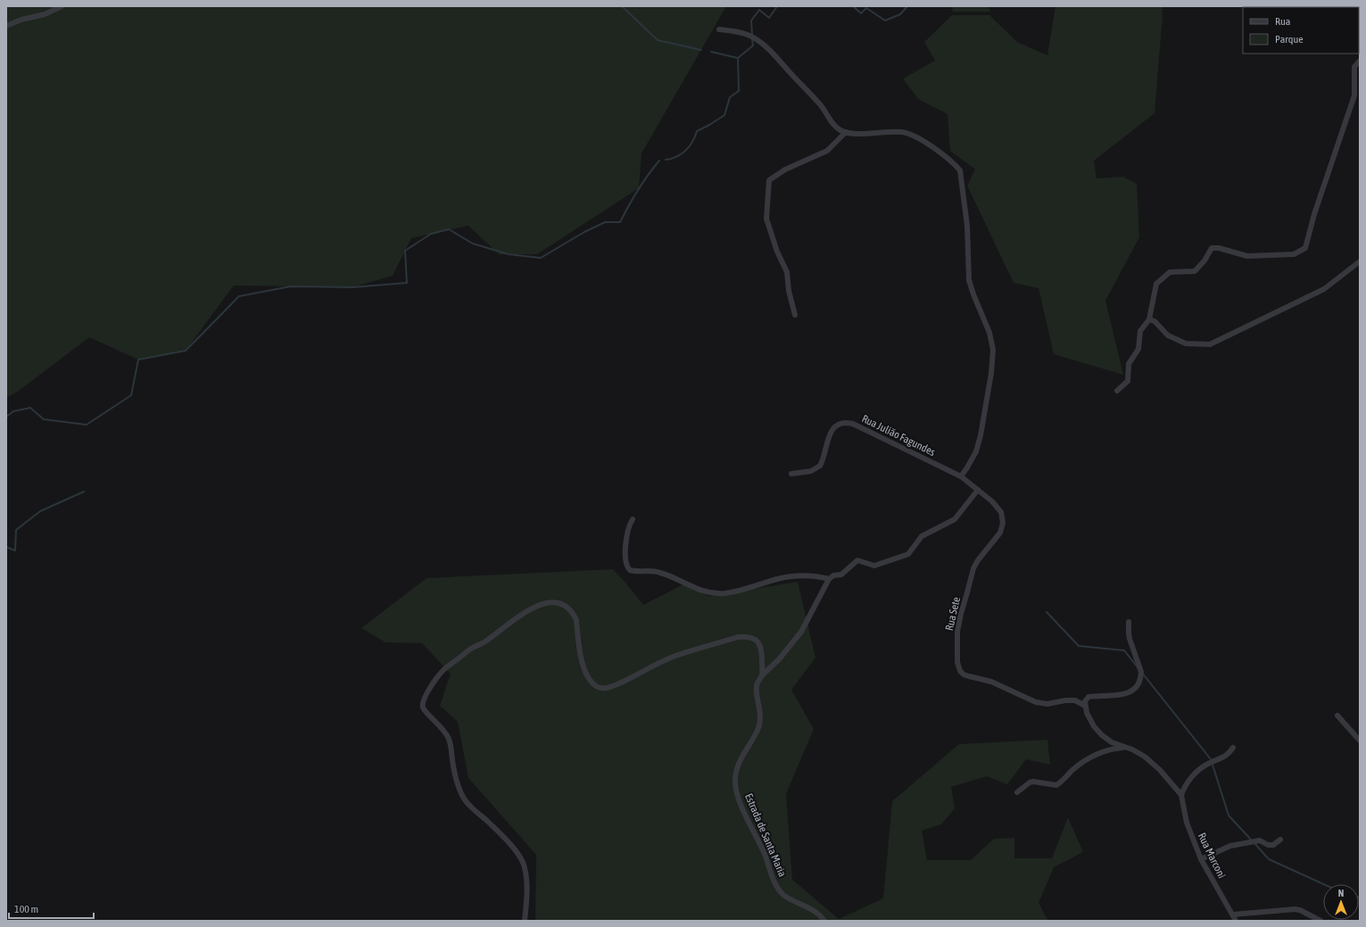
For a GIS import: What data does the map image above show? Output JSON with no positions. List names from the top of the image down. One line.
{"streets":{"street":["Rua Julião Fagundes","Rua Sete","Estrada de Santa Maria","Rua Marconi"]},"crossings":[["Rua Julião Fagundes","Rua Sete"],["Rua Sete","Rua Marconi"]],"legend":["Rua","Parque"],"scale_bar":"100 m","north":"top"}
